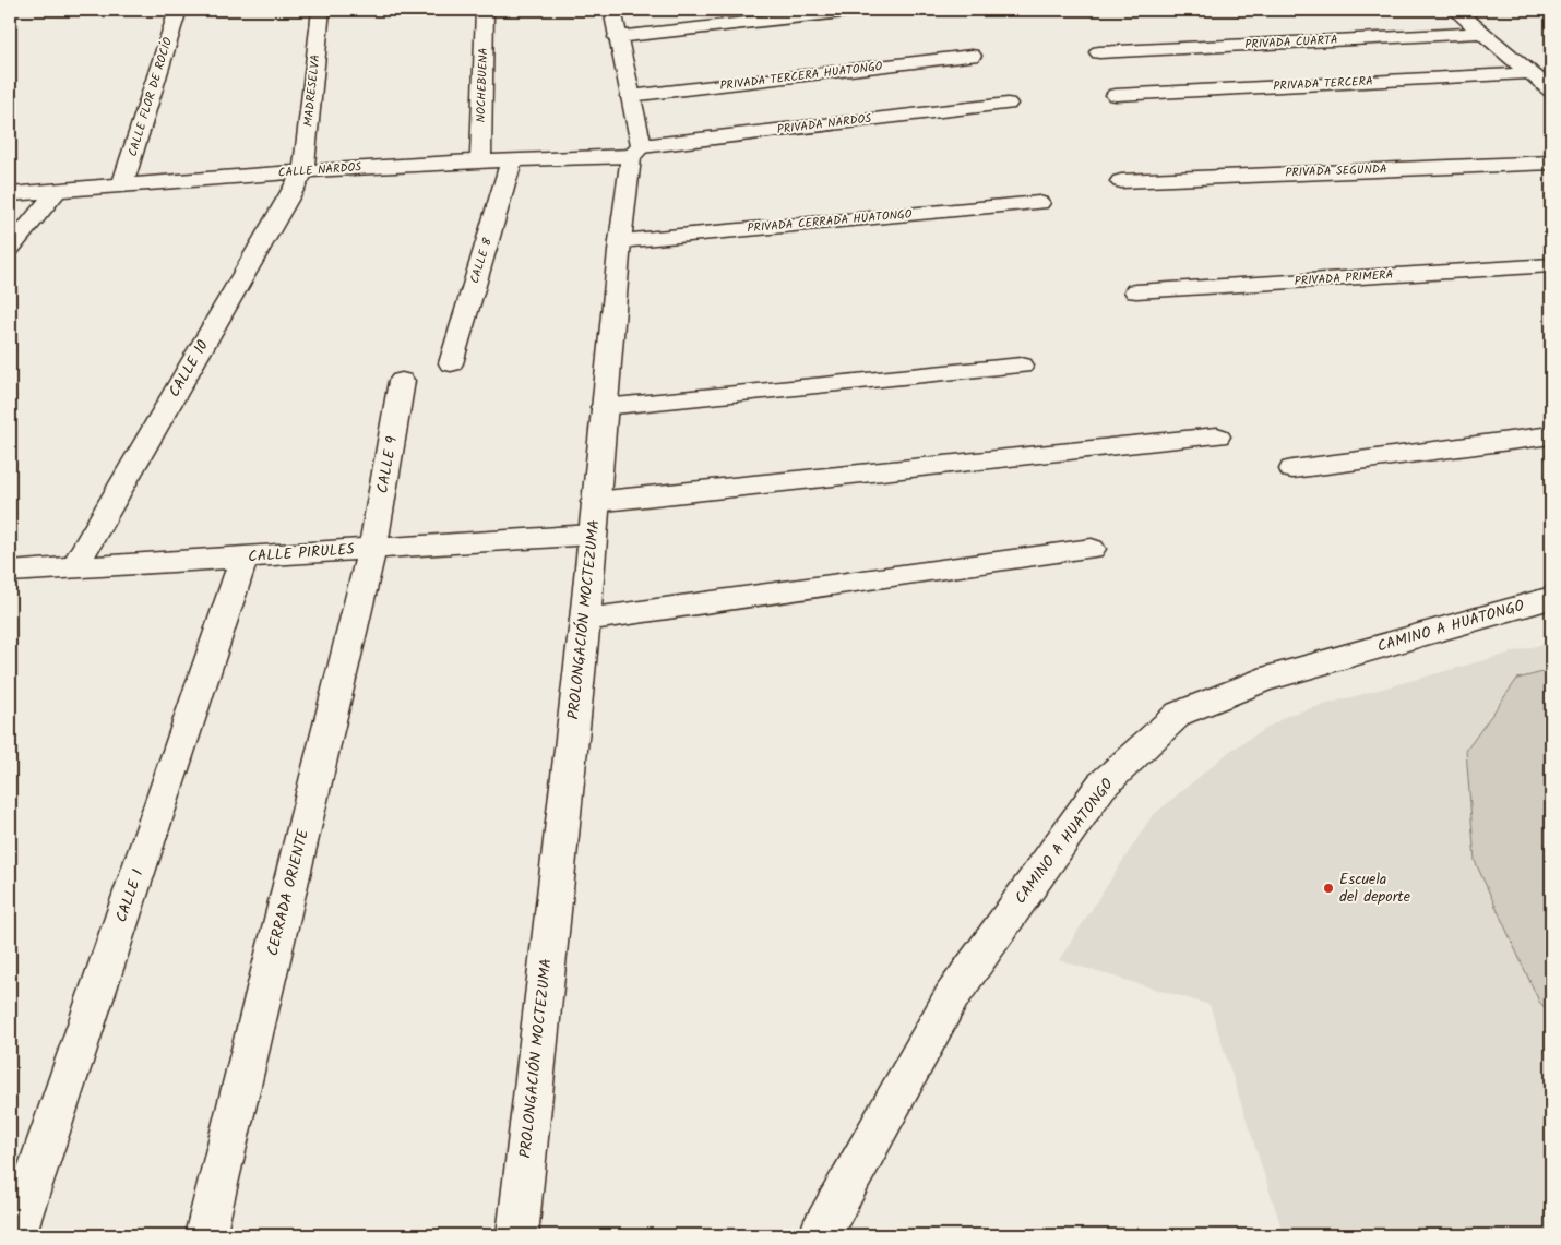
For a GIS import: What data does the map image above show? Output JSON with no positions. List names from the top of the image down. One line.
{"streets":{"street":["PRIVADA CUARTA","PRIVADA TERCERA HUATONGO","PRIVADA TERCERA","NOCHEBUENA","MADRESELVA","CALLE FLOR DE ROCÍO","PRIVADA NARDOS","CALLE NARDOS","PRIVADA SEGUNDA","PRIVADA CERRADA HUATONGO","CALLE 8","PRIVADA PRIMERA","CALLE 10","CALLE 9","CALLE PIRULES","PROLONGACIÓN MOCTEZUMA","CAMINO A HUATONGO","CERRADA ORIENTE","CALLE 1"]},"crossings":[["PRIVADA TERCERA HUATONGO","PROLONGACIÓN MOCTEZUMA"],["NOCHEBUENA","CALLE NARDOS"],["MADRESELVA","CALLE NARDOS"],["MADRESELVA","CALLE 10"],["CALLE FLOR DE ROCÍO","CALLE NARDOS"],["PRIVADA NARDOS","CALLE NARDOS"],["PRIVADA NARDOS","PROLONGACIÓN MOCTEZUMA"],["CALLE NARDOS","CALLE 8"],["CALLE NARDOS","CALLE 10"],["CALLE NARDOS","PROLONGACIÓN MOCTEZUMA"],["PRIVADA CERRADA HUATONGO","PROLONGACIÓN MOCTEZUMA"],["CALLE 10","CALLE PIRULES"],["CALLE 9","CALLE PIRULES"],["CALLE 9","CERRADA ORIENTE"],["CALLE PIRULES","PROLONGACIÓN MOCTEZUMA"],["CALLE PIRULES","CERRADA ORIENTE"],["CALLE PIRULES","CALLE 1"]],"places":["Escuela del deporte"]}
